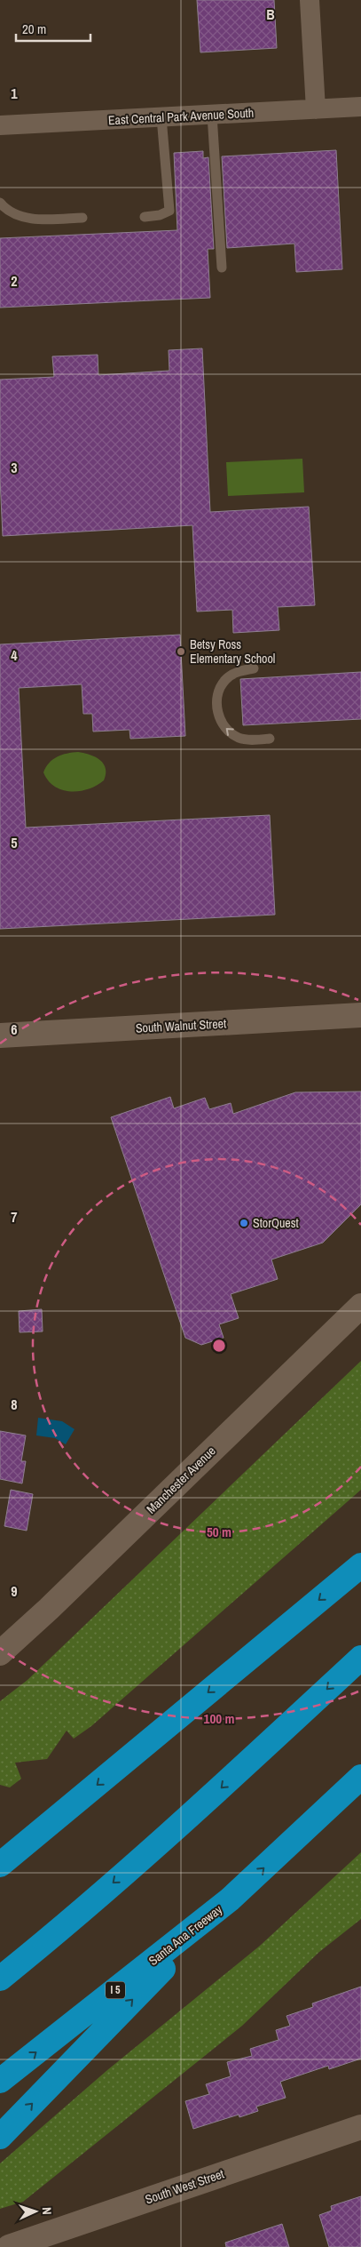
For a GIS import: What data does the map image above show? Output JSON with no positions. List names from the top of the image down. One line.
{"streets":{"highway":["Santa Ana Freeway","I 5"],"street":["East Central Park Avenue South","South Walnut Street","Manchester Avenue","South West Street"]},"places":["Betsy Ross Elementary School","StorQuest"],"scale_bar":"20 m","north":"right","grid":{"columns":["B"],"rows":["1","2","3","4","5","6","7","8","9"]},"rings":["50 m","100 m"]}
